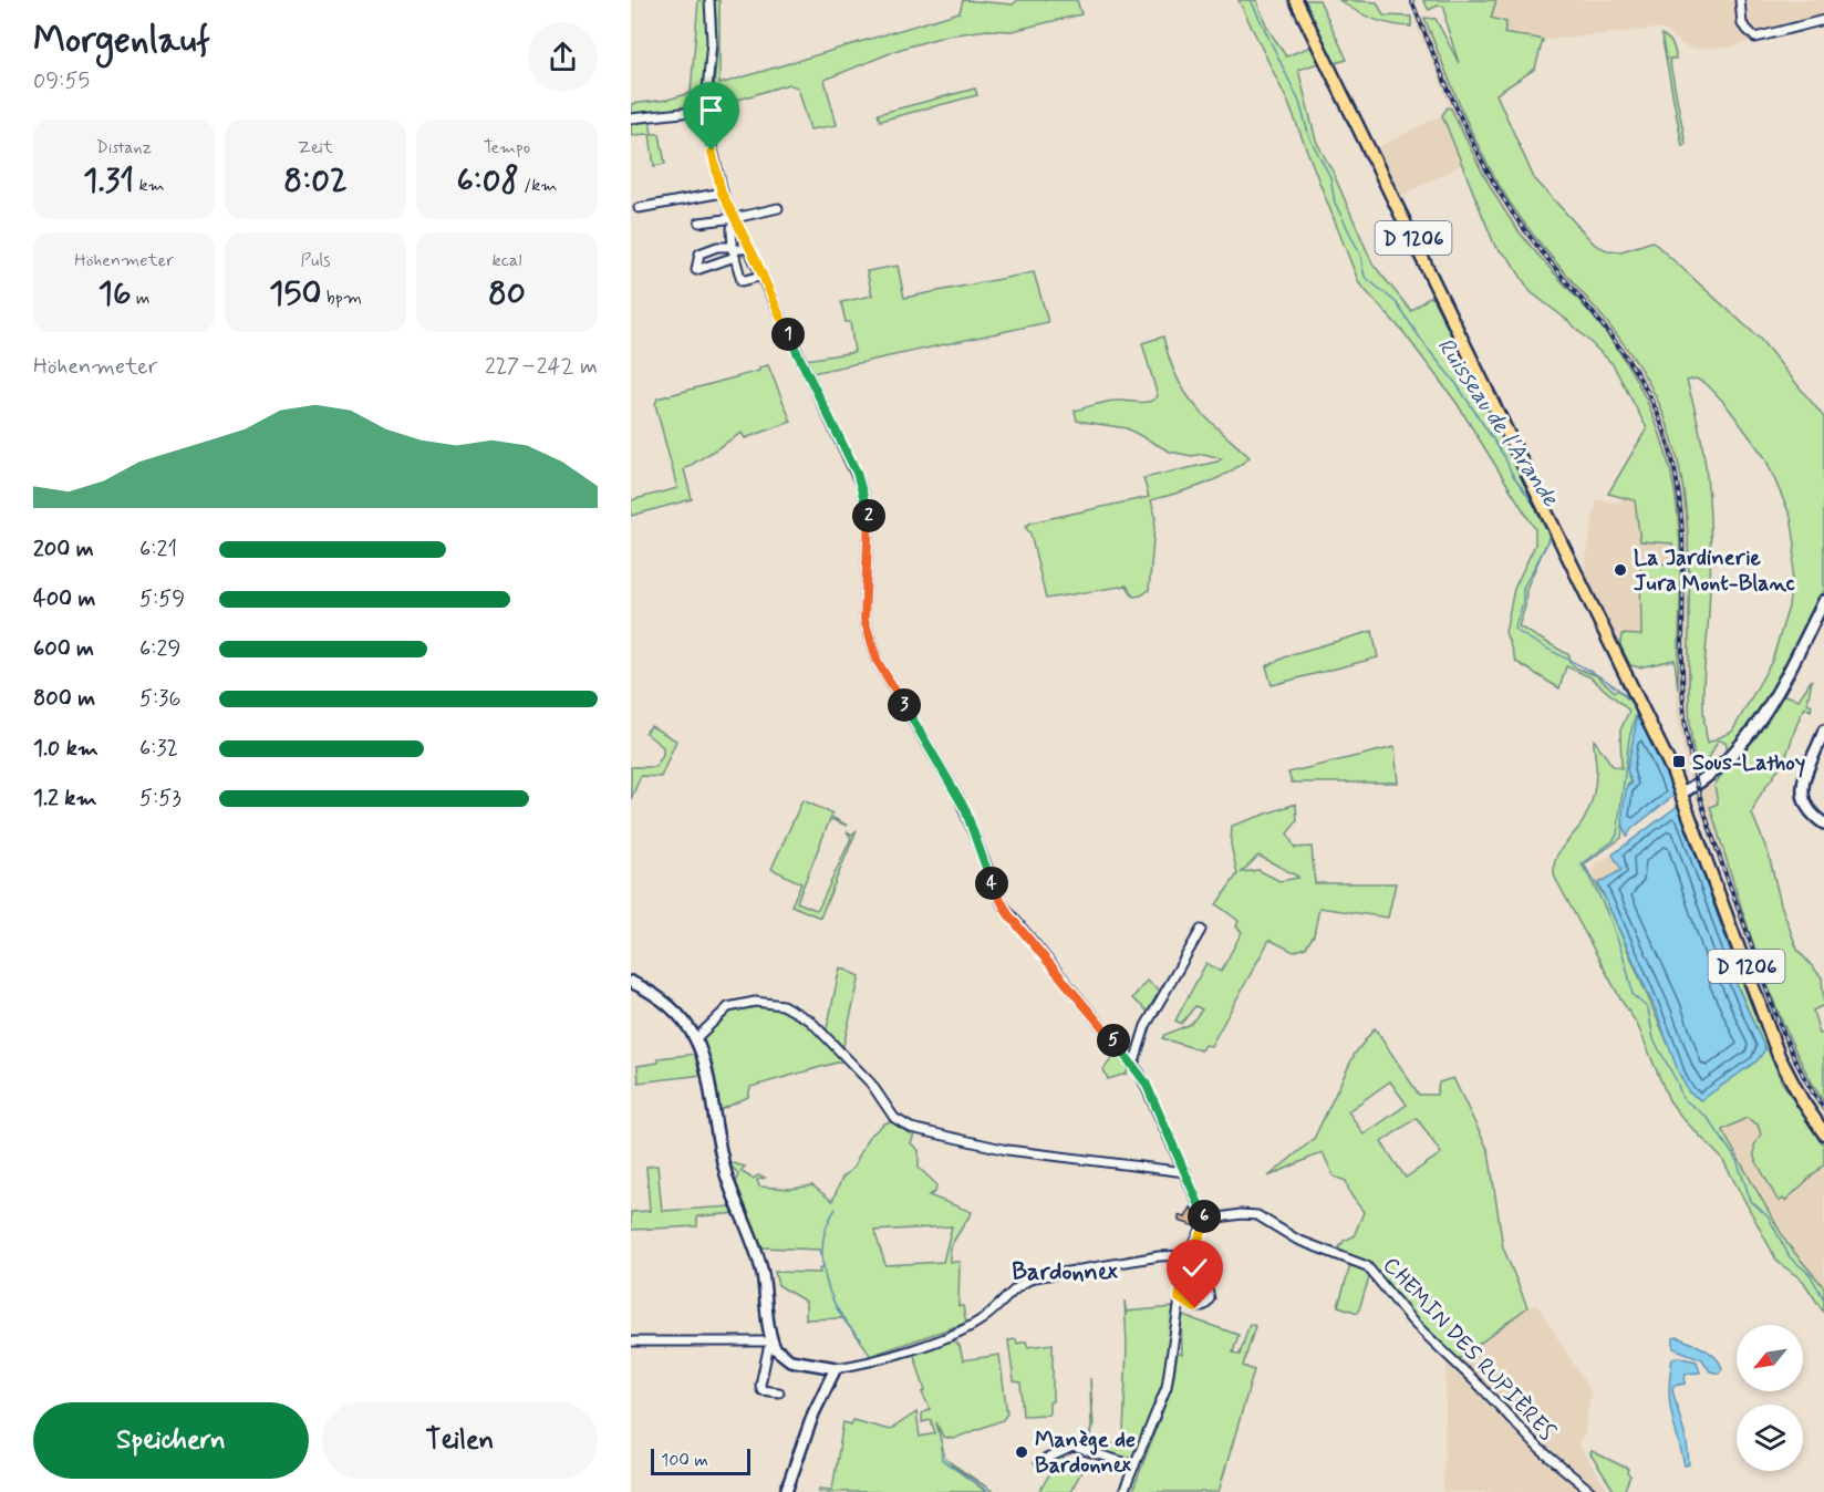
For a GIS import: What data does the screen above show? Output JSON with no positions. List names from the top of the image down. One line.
{"streets":{"main road":["D 1206"],"street":["CHEMIN DES RUPIÈRES"]},"districts":["Bardonnex"],"water":["Ruisseau de l'Arande"],"places":{"other":["La Jardinerie Jura Mont-Blanc","Manège de Bardonnex"],"transit":["Sous-Lathoy"]},"scale_bar":"100 m","north":"bottom left","page":{"heading":["Morgenlauf","09:55"],"stats":[["Distanz","1.31 km"],["Zeit","8:02"],["Tempo","6:08 /km"],["Höhenmeter","16 m"],["Puls","150 bpm"],["kcal","80"]],"pins":["1","2","3","4","5","6"],"chart":["Höhenmeter","227–242 m"],"list":[{"name":"200 m","note":"6:21"},{"name":"400 m","note":"5:59"},{"name":"600 m","note":"6:29"},{"name":"800 m","note":"5:36"},{"name":"1.0 km","note":"6:32"},{"name":"1.2 km","note":"5:53"}],"buttons":["Speichern","Teilen"],"scale":"100 m"}}
